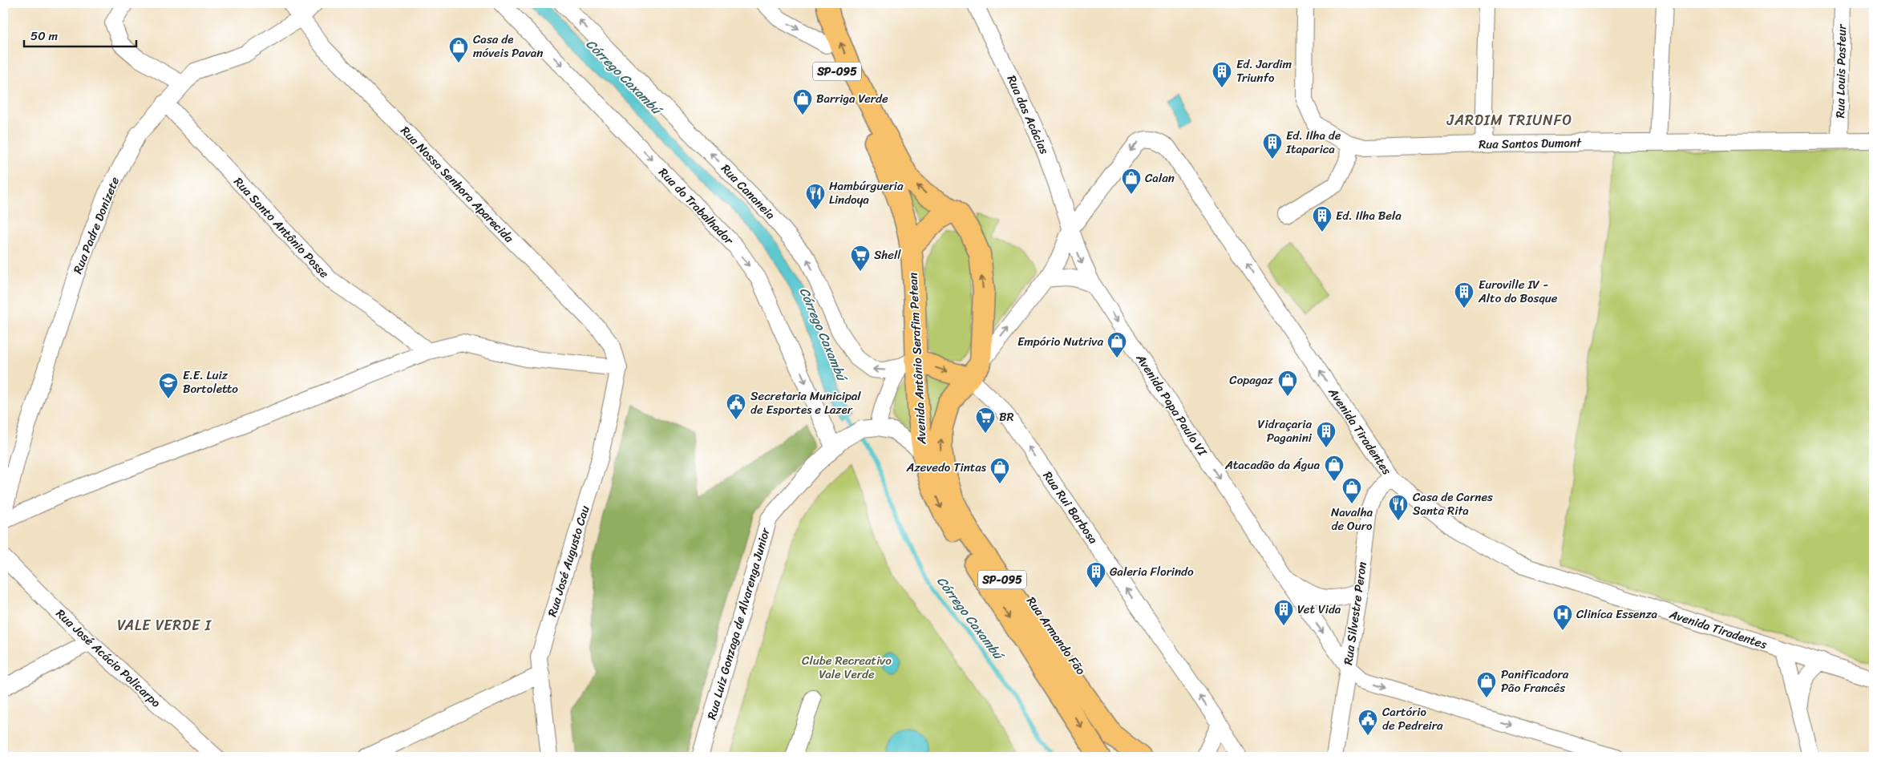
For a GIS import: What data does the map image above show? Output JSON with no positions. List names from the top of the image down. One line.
{"streets":{"main road":["SP-095","Avenida Antônio Serafim Petean","Rua Armando Fão"],"street":["Rua Louis Pasteur","Rua das Acácias","Rua Santos Dumont","Rua Nossa Senhora Aparecida","Rua Cananeia","Rua do Trabalhador","Rua Padre Donizete","Rua Santo Antônio Posse","Avenida Papa Paulo VI","Avenida Tiradentes","Rua Rui Barbosa","Rua José Augusto Cau","Rua Silvestre Peron","Rua Luiz Gonzaga de Alvarenga Junior","Rua José Acácio Policarpo"]},"crossings":[["SP-095","Avenida Antônio Serafim Petean"],["SP-095","Rua Rui Barbosa"],["Rua Louis Pasteur","Rua Santos Dumont"],["Rua das Acácias","Avenida Papa Paulo VI"],["Rua das Acácias","Avenida Tiradentes"],["Rua Nossa Senhora Aparecida","Rua Padre Donizete"],["Rua Nossa Senhora Aparecida","Rua José Augusto Cau"],["Rua Cananeia","Avenida Antônio Serafim Petean"],["Rua do Trabalhador","Rua Luiz Gonzaga de Alvarenga Junior"],["Rua Padre Donizete","Rua Santo Antônio Posse"],["Avenida Antônio Serafim Petean","Rua Rui Barbosa"],["Avenida Antônio Serafim Petean","Rua Luiz Gonzaga de Alvarenga Junior"],["Avenida Antônio Serafim Petean","Rua Armando Fão"],["Avenida Papa Paulo VI","Avenida Tiradentes"],["Avenida Papa Paulo VI","Rua Silvestre Peron"],["Avenida Tiradentes","Rua Silvestre Peron"]],"one_way":["Rua Cananeia","Rua do Trabalhador","Avenida Papa Paulo VI","Rua Rui Barbosa"],"districts":["JARDIM TRIUNFO","VALE VERDE I"],"water":["Córrego Caxambú"],"parks":["Clube Recreativo Vale Verde"],"places":{"shop":["Casa de móveis Pavan","Barriga Verde","Calan","Empório Nutriva","Copagaz","Atacadão da Água","Azevedo Tintas","Navalha de Ouro","Panificadora Pão Francês"],"building":["Ed. Jardim Triunfo","Ed. Ilha de Itaparica","Ed. Ilha Bela","Euroville IV - Alto do Bosque","Vidraçaria Paganini","Galeria Florindo","Vet Vida"],"restaurant":["Hambúrgueria Lindoya","Casa de Carnes Santa Rita"],"supermarket":["Shell","BR"],"school or university":["E.E. Luiz Bortoletto"],"public building":["Secretaria Municipal de Esportes e Lazer","Cartório de Pedreira"],"hospital":["Cliníca Essenza"]},"scale_bar":"50 m"}
